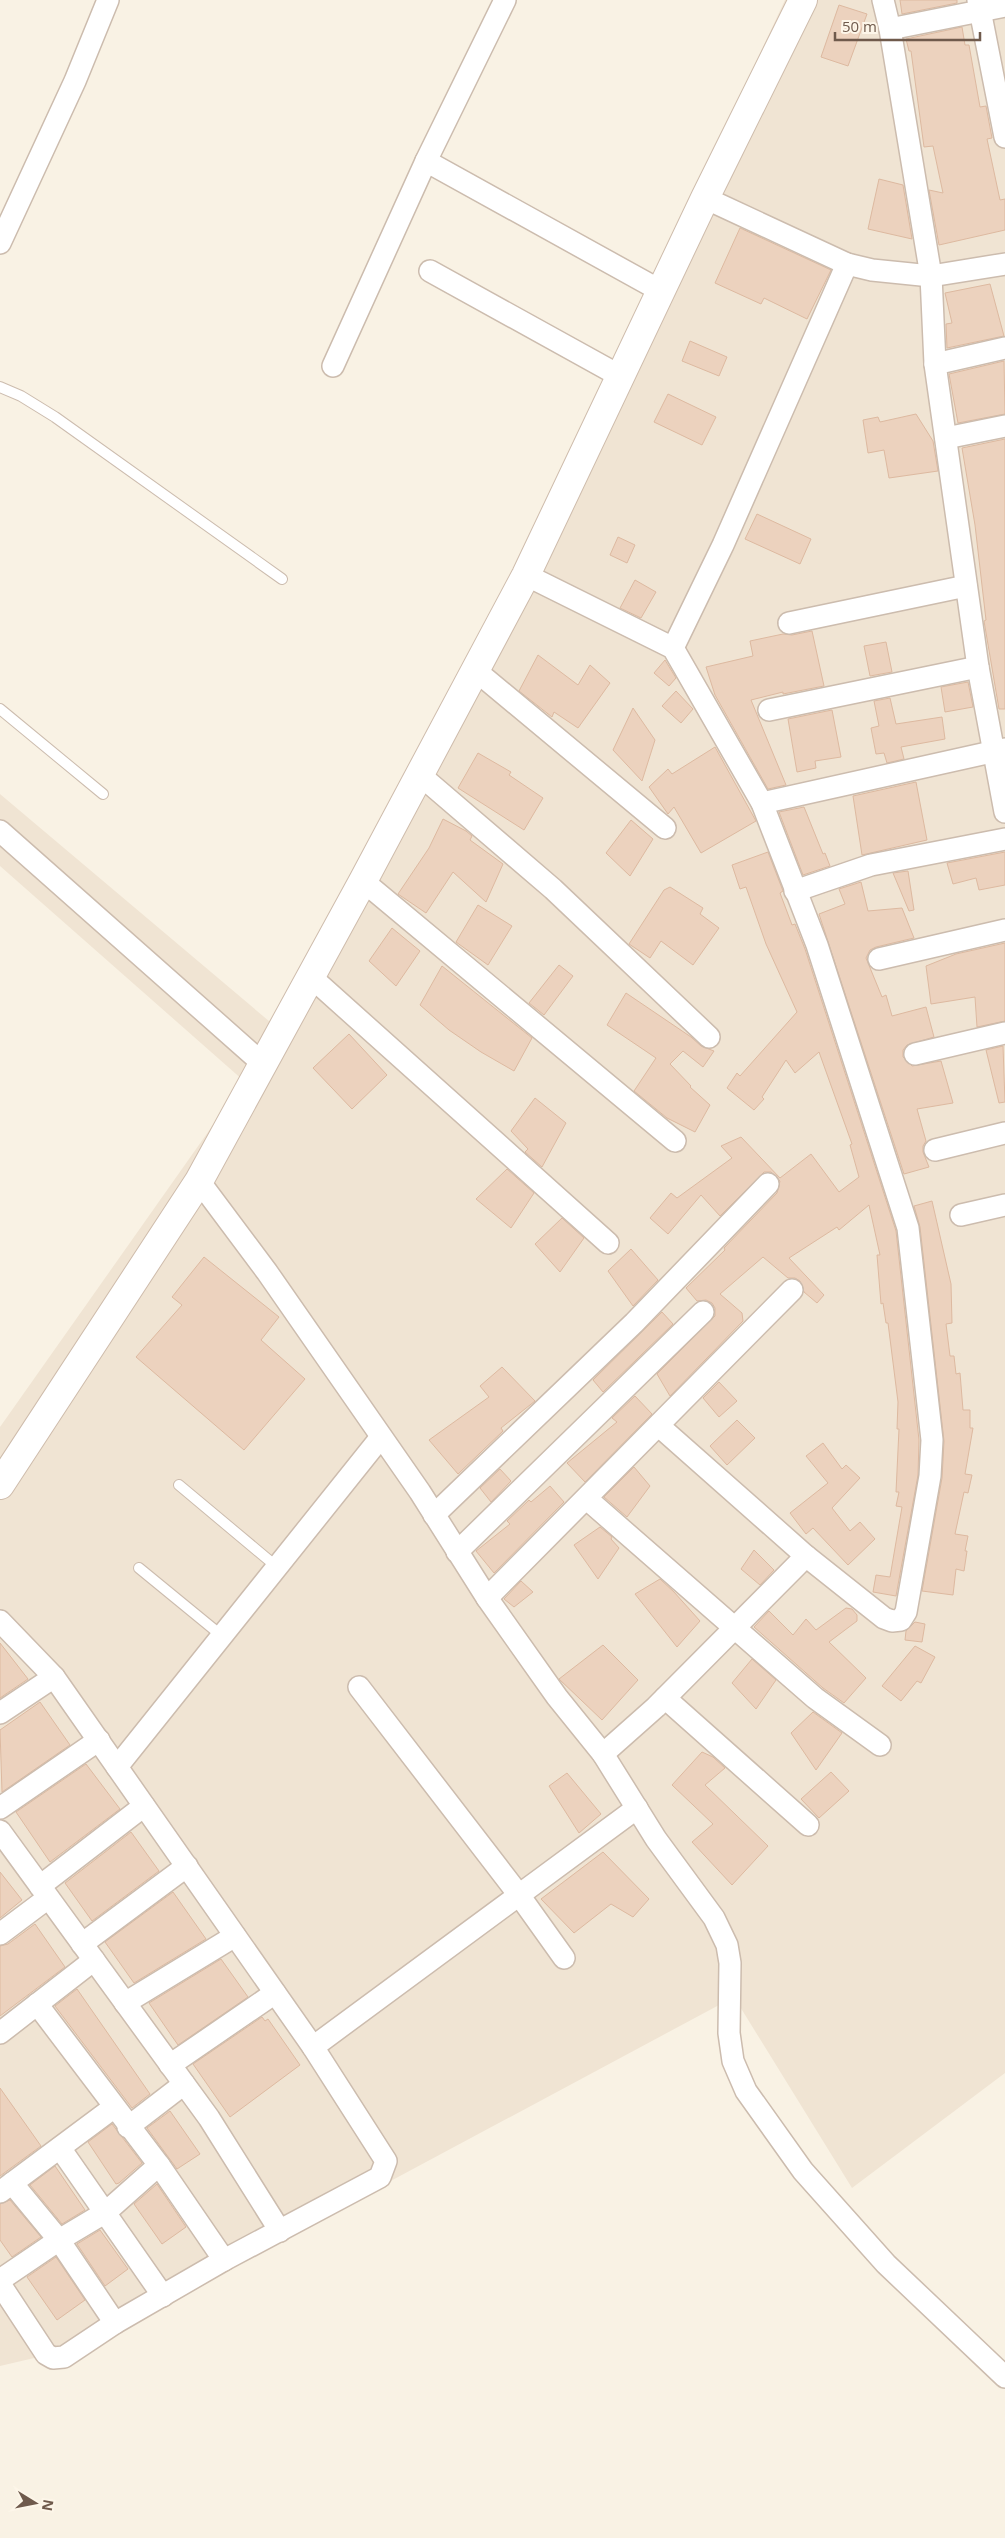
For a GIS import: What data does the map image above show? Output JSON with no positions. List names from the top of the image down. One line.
{"scale_bar":"50 m","north":"right"}
